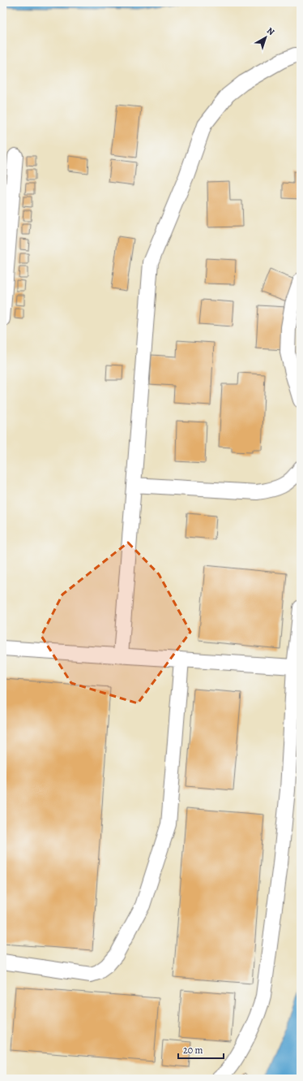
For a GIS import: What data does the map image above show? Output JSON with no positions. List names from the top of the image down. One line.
{"scale_bar":"20 m","north":"top right"}
